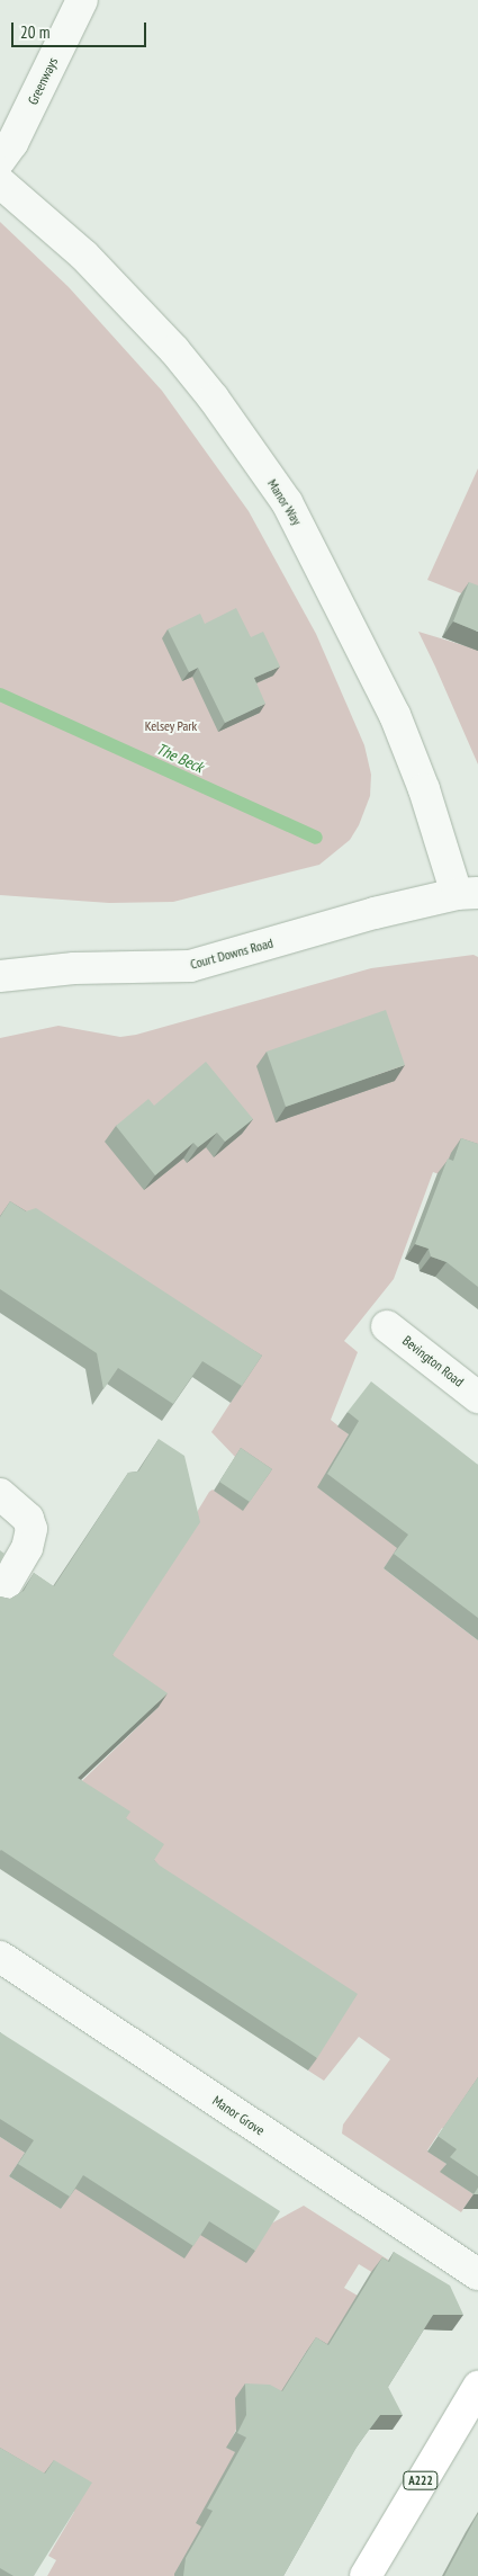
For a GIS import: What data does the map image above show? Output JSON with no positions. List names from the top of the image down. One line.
{"streets":{"main road":["A222"],"street":["Greenways","Manor Way","Court Downs Road","Bevington Road","Manor Grove"]},"crossings":[["Manor Way","Court Downs Road"]],"water":["The Beck"],"parks":["Kelsey Park"],"scale_bar":"20 m"}
